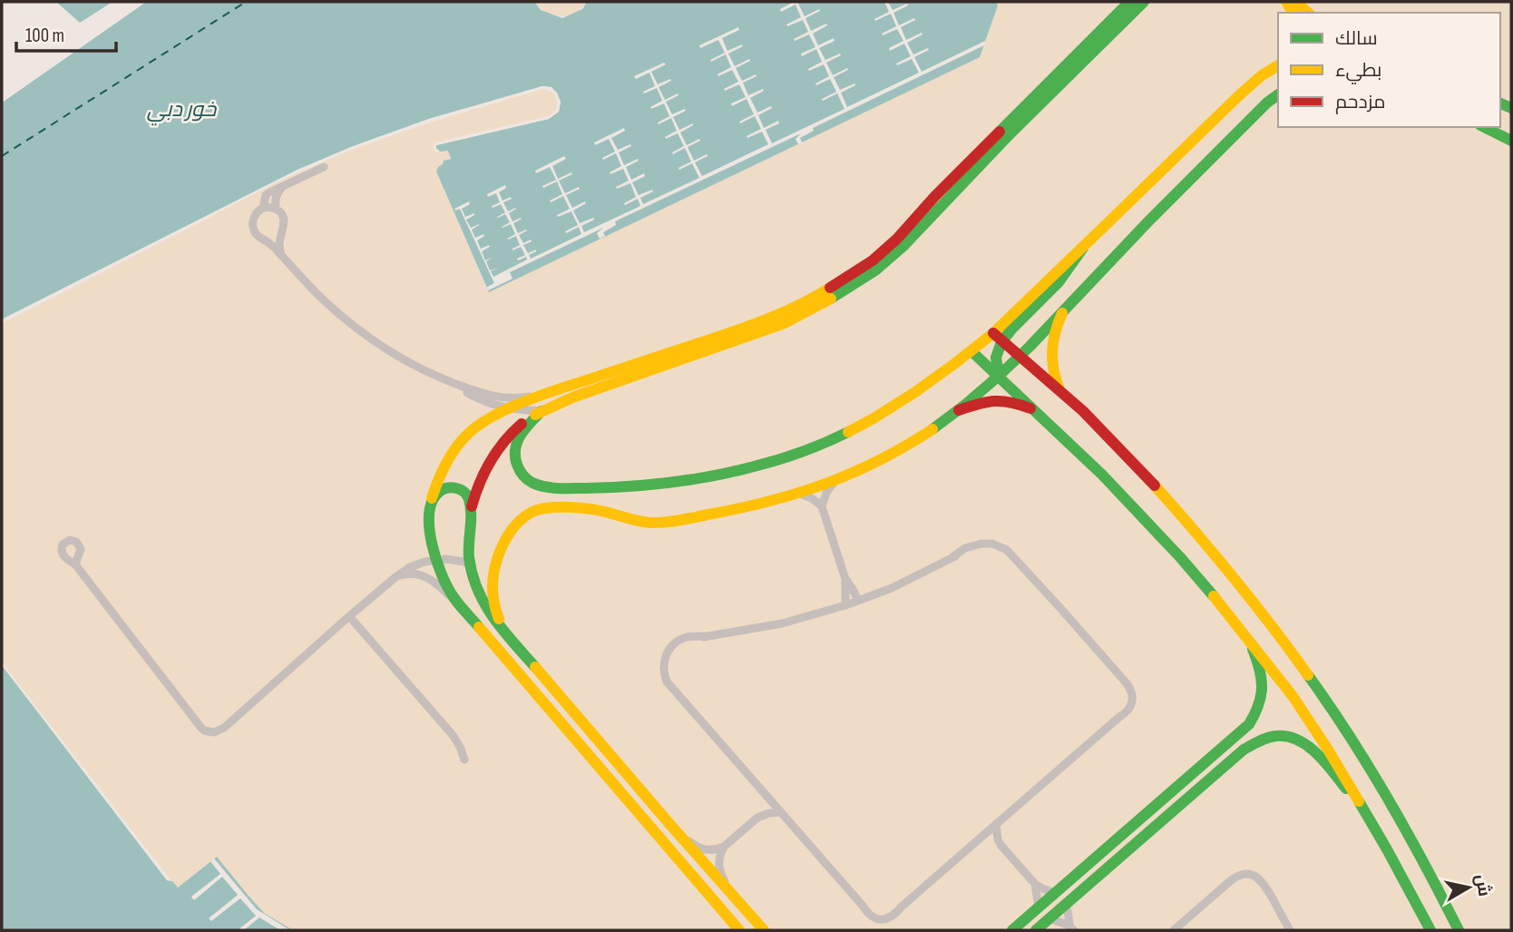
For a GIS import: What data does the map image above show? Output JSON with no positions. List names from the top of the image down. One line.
{"water":["خور دبي"],"legend":["سالك","بطيء","مزدحم"],"scale_bar":"100 m","north":"right"}
